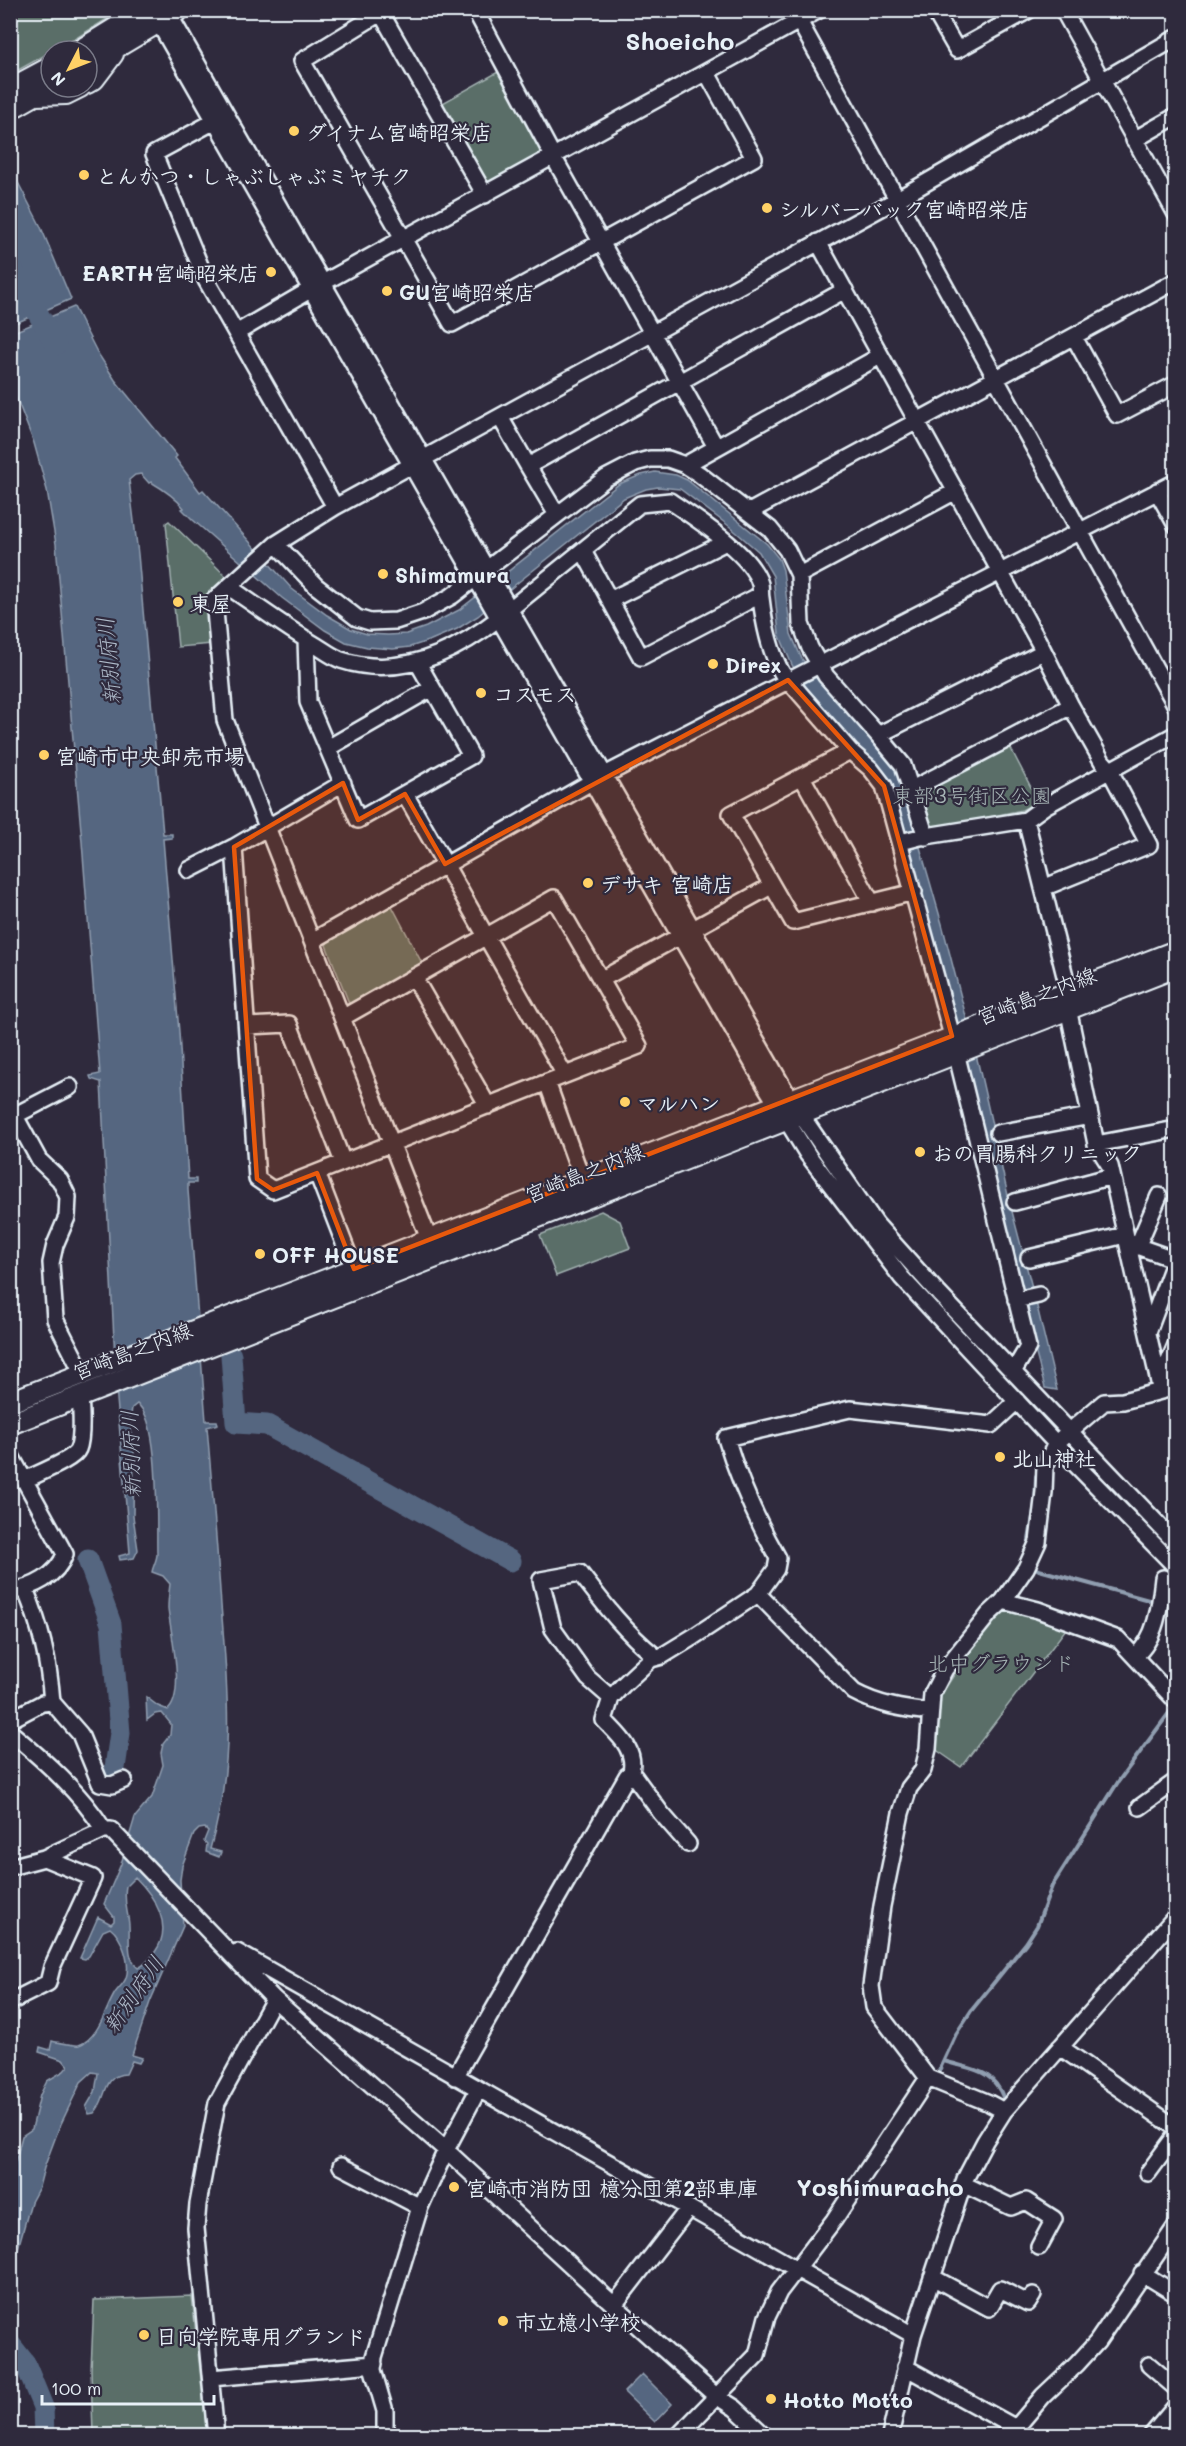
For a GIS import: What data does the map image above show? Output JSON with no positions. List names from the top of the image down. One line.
{"streets":{"main road":["宮崎島之内線"]},"districts":["Shoeicho","Yoshimuracho"],"water":["新別府川"],"parks":["東部3号街区公園","北中グラウンド"],"places":["ダイナム宮崎昭栄店","とんかつ・しゃぶしゃぶミヤチク","シルバーバック宮崎昭栄店","EARTH宮崎昭栄店","GU宮崎昭栄店","Shimamura","東屋","Direx","コスモス","宮崎市中央卸売市場","デサキ 宮崎店","マルハン","おの胃腸科クリニック","OFF HOUSE","北山神社","宮崎市消防団 檍分団第2部車庫","市立檍小学校","日向学院専用グランド","Hotto Motto"],"scale_bar":"100 m","north":"bottom left"}
